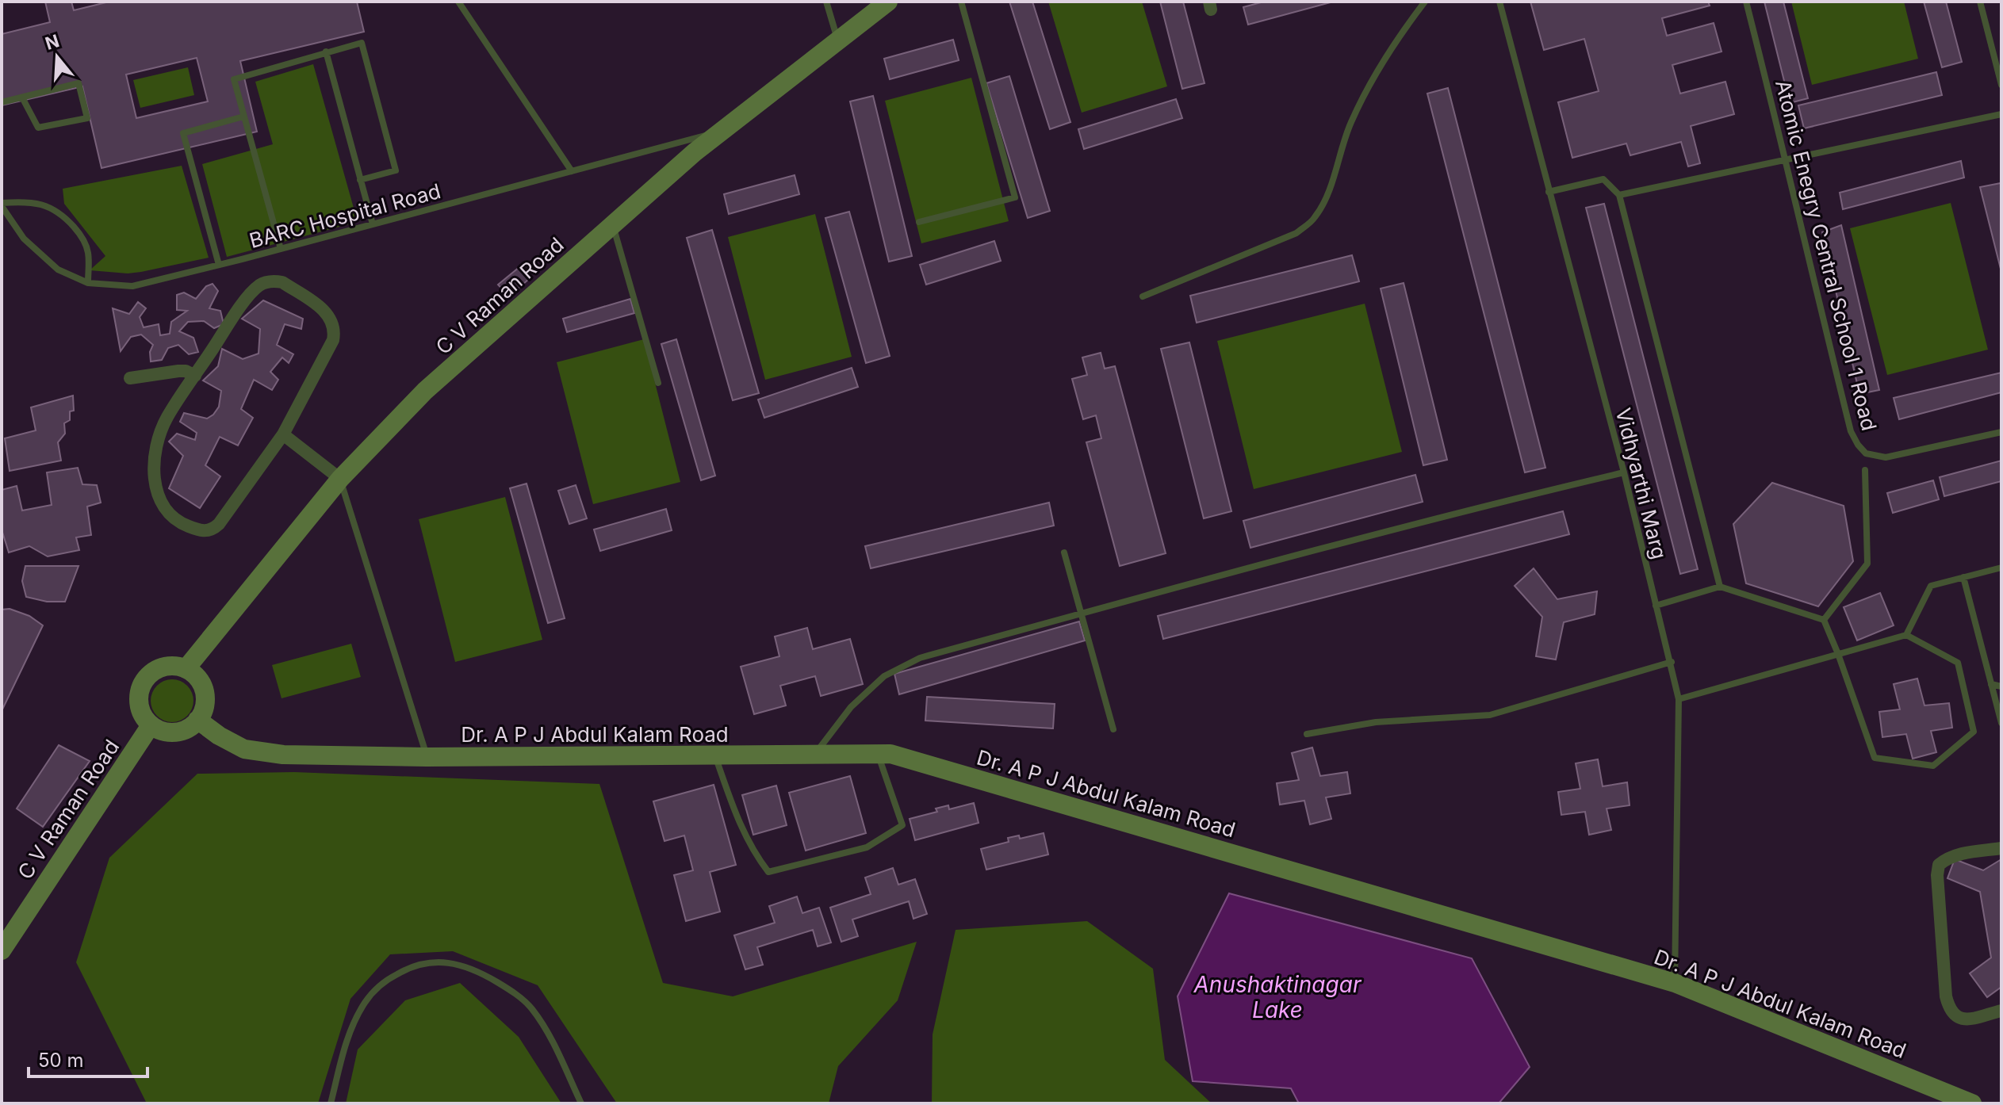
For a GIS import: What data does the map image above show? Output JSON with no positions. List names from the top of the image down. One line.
{"streets":{"street":["C V Raman Road","Dr. A P J Abdul Kalam Road"],"lane":["BARC Hospital Road","Atomic Enegry Central School 1 Road","Vidhyarthi Marg"]},"crossings":[["BARC Hospital Road","C V Raman Road"],["C V Raman Road","Dr. A P J Abdul Kalam Road"],["Vidhyarthi Marg","Dr. A P J Abdul Kalam Road"]],"water":["Anushaktinagar Lake"],"scale_bar":"50 m","north":"top"}
